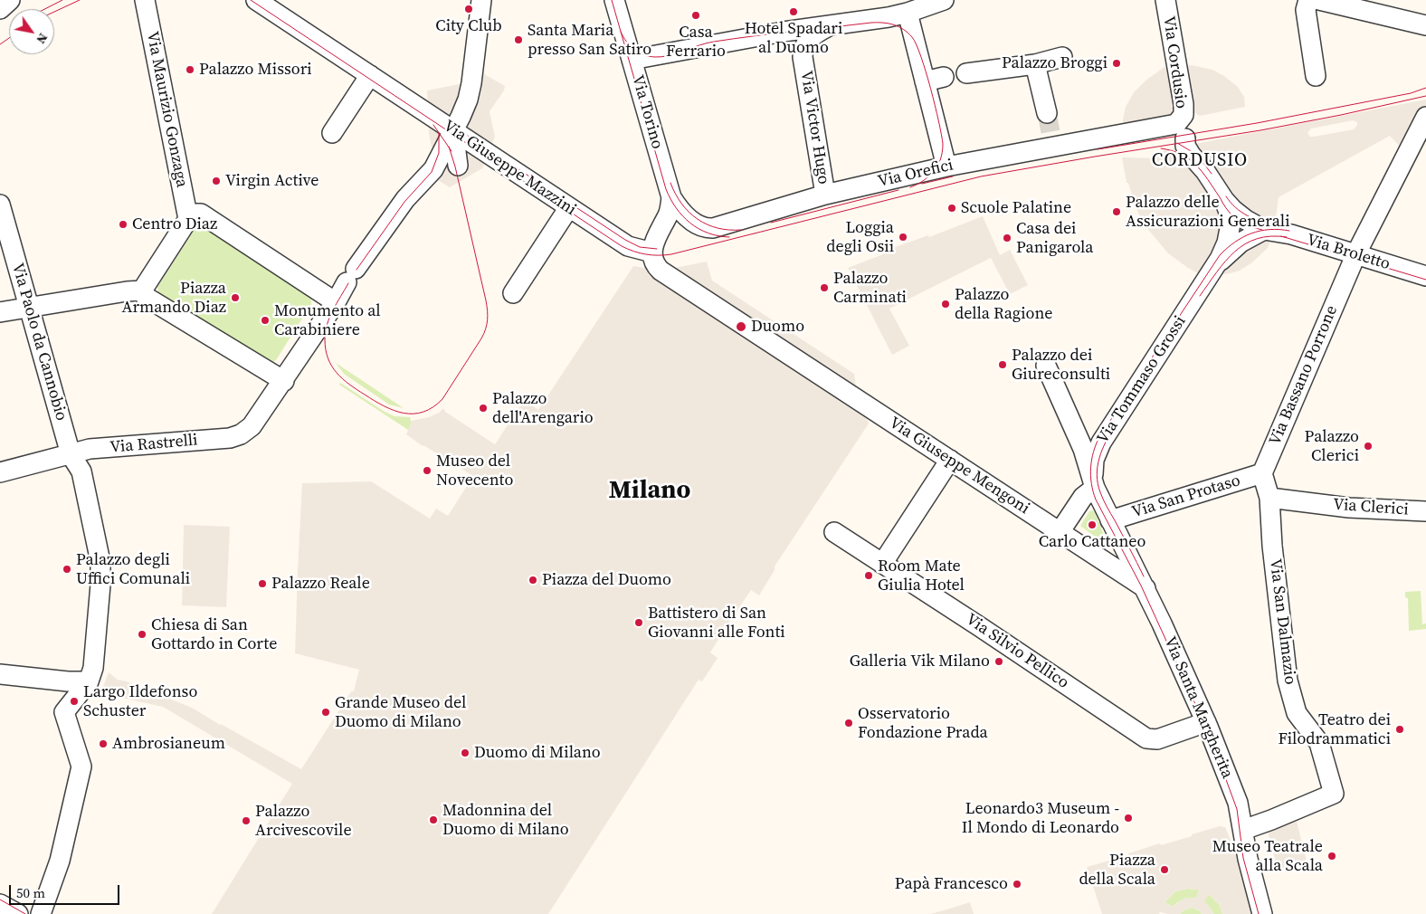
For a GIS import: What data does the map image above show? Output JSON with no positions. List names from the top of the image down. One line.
{"streets":{"street":["Via Cordusio","Via Maurizio Gonzaga","Via Torino","Via Victor Hugo","Via Giuseppe Mazzini","Via Orefici","Via Broletto","Via Paolo da Cannobio","Via Bassano Porrone","Via Tommaso Grossi","Via Rastrelli","Via Giuseppe Mengoni","Via San Protaso","Via Clerici","Via San Dalmazio","Via Silvio Pellico","Via Santa Margherita"]},"crossings":[["Via Cordusio","Via Orefici"],["Via Torino","Via Orefici"],["Via Victor Hugo","Via Orefici"],["Via Giuseppe Mazzini","Via Giuseppe Mengoni"],["Via Broletto","Via Bassano Porrone"],["Via Paolo da Cannobio","Via Rastrelli"],["Via Bassano Porrone","Via San Protaso"],["Via Tommaso Grossi","Via Santa Margherita"],["Via Giuseppe Mengoni","Via Santa Margherita"],["Via San Protaso","Via Santa Margherita"],["Via Clerici","Via San Dalmazio"],["Via San Dalmazio","Via Santa Margherita"],["Via Silvio Pellico","Via Santa Margherita"]],"districts":["CORDUSIO","Milano"],"places":["City Club","Hotel Spadari al Duomo","Casa Ferrario","Santa Maria presso San Satiro","Palazzo Broggi","Palazzo Missori","Virgin Active","Scuole Palatine","Palazzo delle Assicurazioni Generali","Centro Diaz","Loggia degli Osii","Casa dei Panigarola","Palazzo Carminati","Piazza Armando Diaz","Palazzo della Ragione","Monumento al Carabiniere","Duomo","Palazzo dei Giureconsulti","Palazzo dell'Arengario","Palazzo Clerici","Museo del Novecento","Carlo Cattaneo","Palazzo degli Uffici Comunali","Room Mate Giulia Hotel","Piazza del Duomo","Palazzo Reale","Battistero di San Giovanni alle Fonti","Chiesa di San Gottardo in Corte","Galleria Vik Milano","Largo Ildefonso Schuster","Grande Museo del Duomo di Milano","Osservatorio Fondazione Prada","Teatro dei Filodrammatici","Ambrosianeum","Duomo di Milano","Leonardo3 Museum - Il Mondo di Leonardo","Madonnina del Duomo di Milano","Palazzo Arcivescovile","Museo Teatrale alla Scala","Piazza della Scala","Papà Francesco"],"scale_bar":"50 m","north":"bottom right"}
